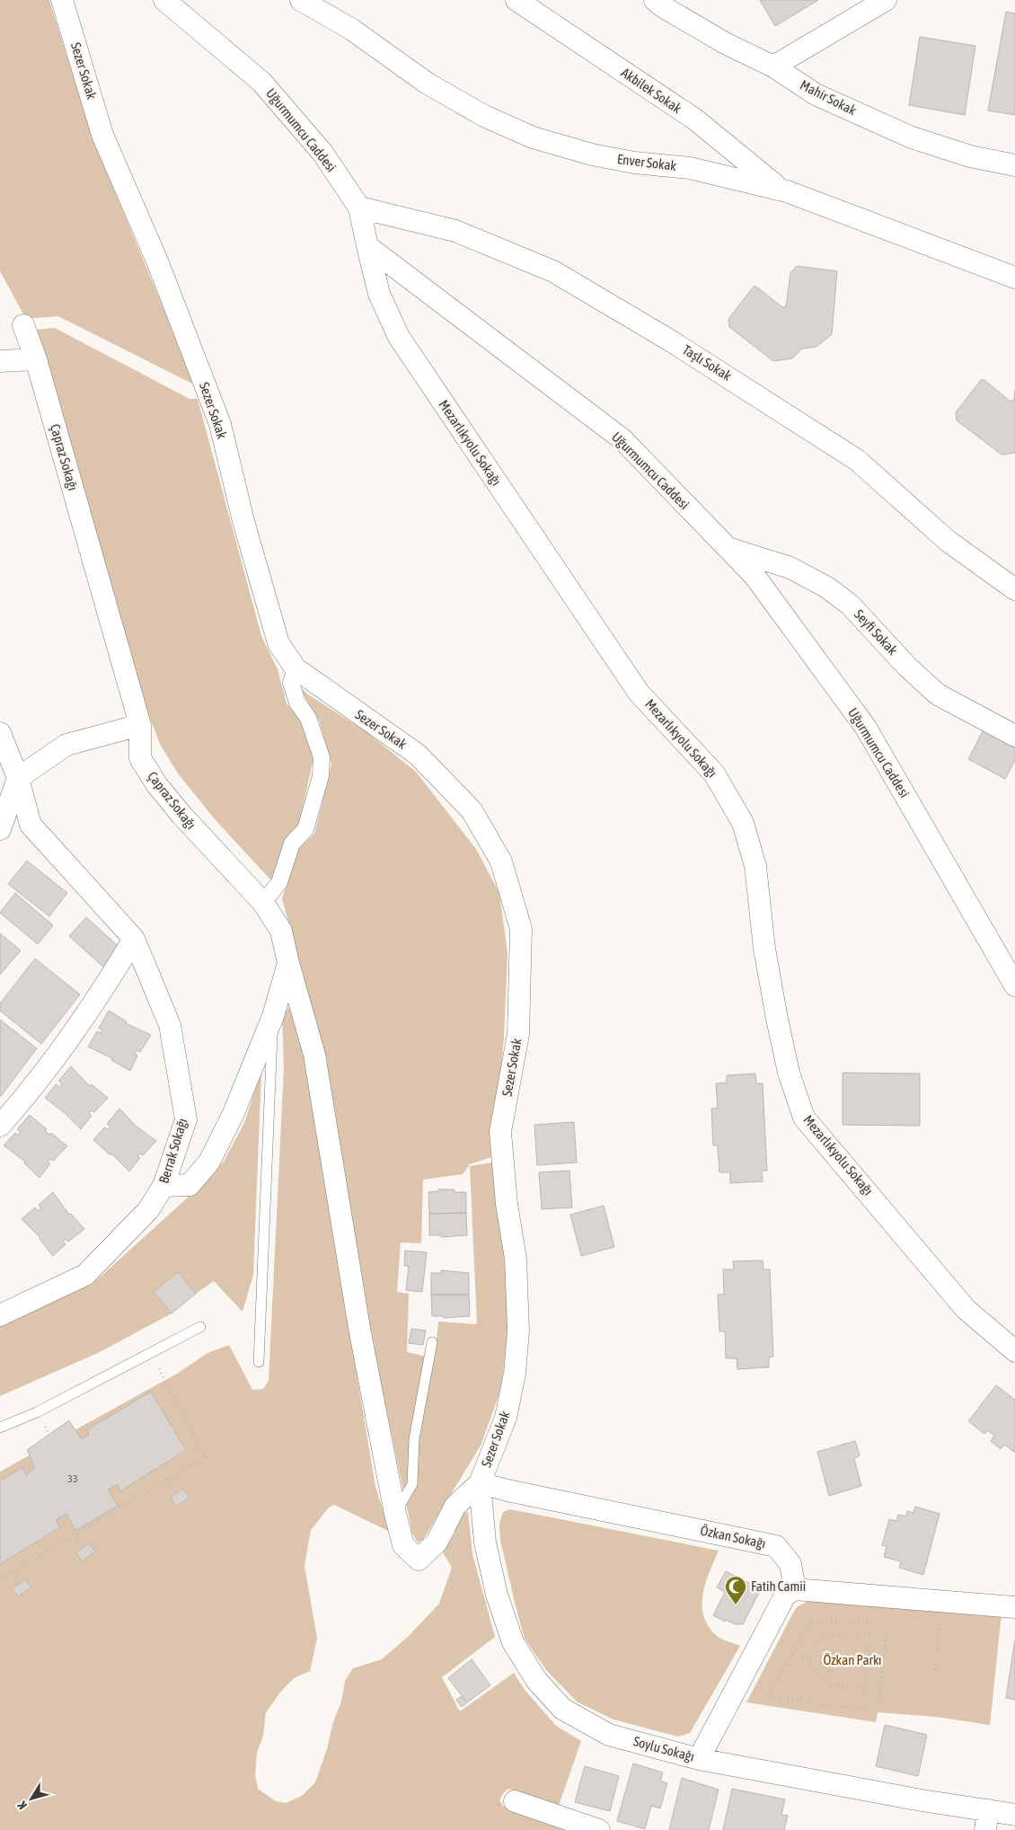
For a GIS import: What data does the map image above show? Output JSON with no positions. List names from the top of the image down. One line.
{"streets":{"street":["Sezer Sokak","Akbilek Sokak","Mahir Sokak","Uğurmumcu Caddesi","Enver Sokak","Taşlı Sokak","Mezarlıkyolu Sokağı","Çapraz Sokağı","Seyfi Sokak","Berrak Sokağı","Özkan Sokağı","Soylu Sokağı"]},"crossings":[["Sezer Sokak","Özkan Sokağı"],["Sezer Sokak","Soylu Sokağı"],["Akbilek Sokak","Enver Sokak"],["Uğurmumcu Caddesi","Taşlı Sokak"],["Uğurmumcu Caddesi","Mezarlıkyolu Sokağı"],["Uğurmumcu Caddesi","Seyfi Sokak"],["Çapraz Sokağı","Berrak Sokağı"],["Özkan Sokağı","Soylu Sokağı"]],"parks":["Özkan Parkı"],"places":{"mosque":["Fatih Camii"]},"house_numbers":["33"],"north":"bottom left"}
